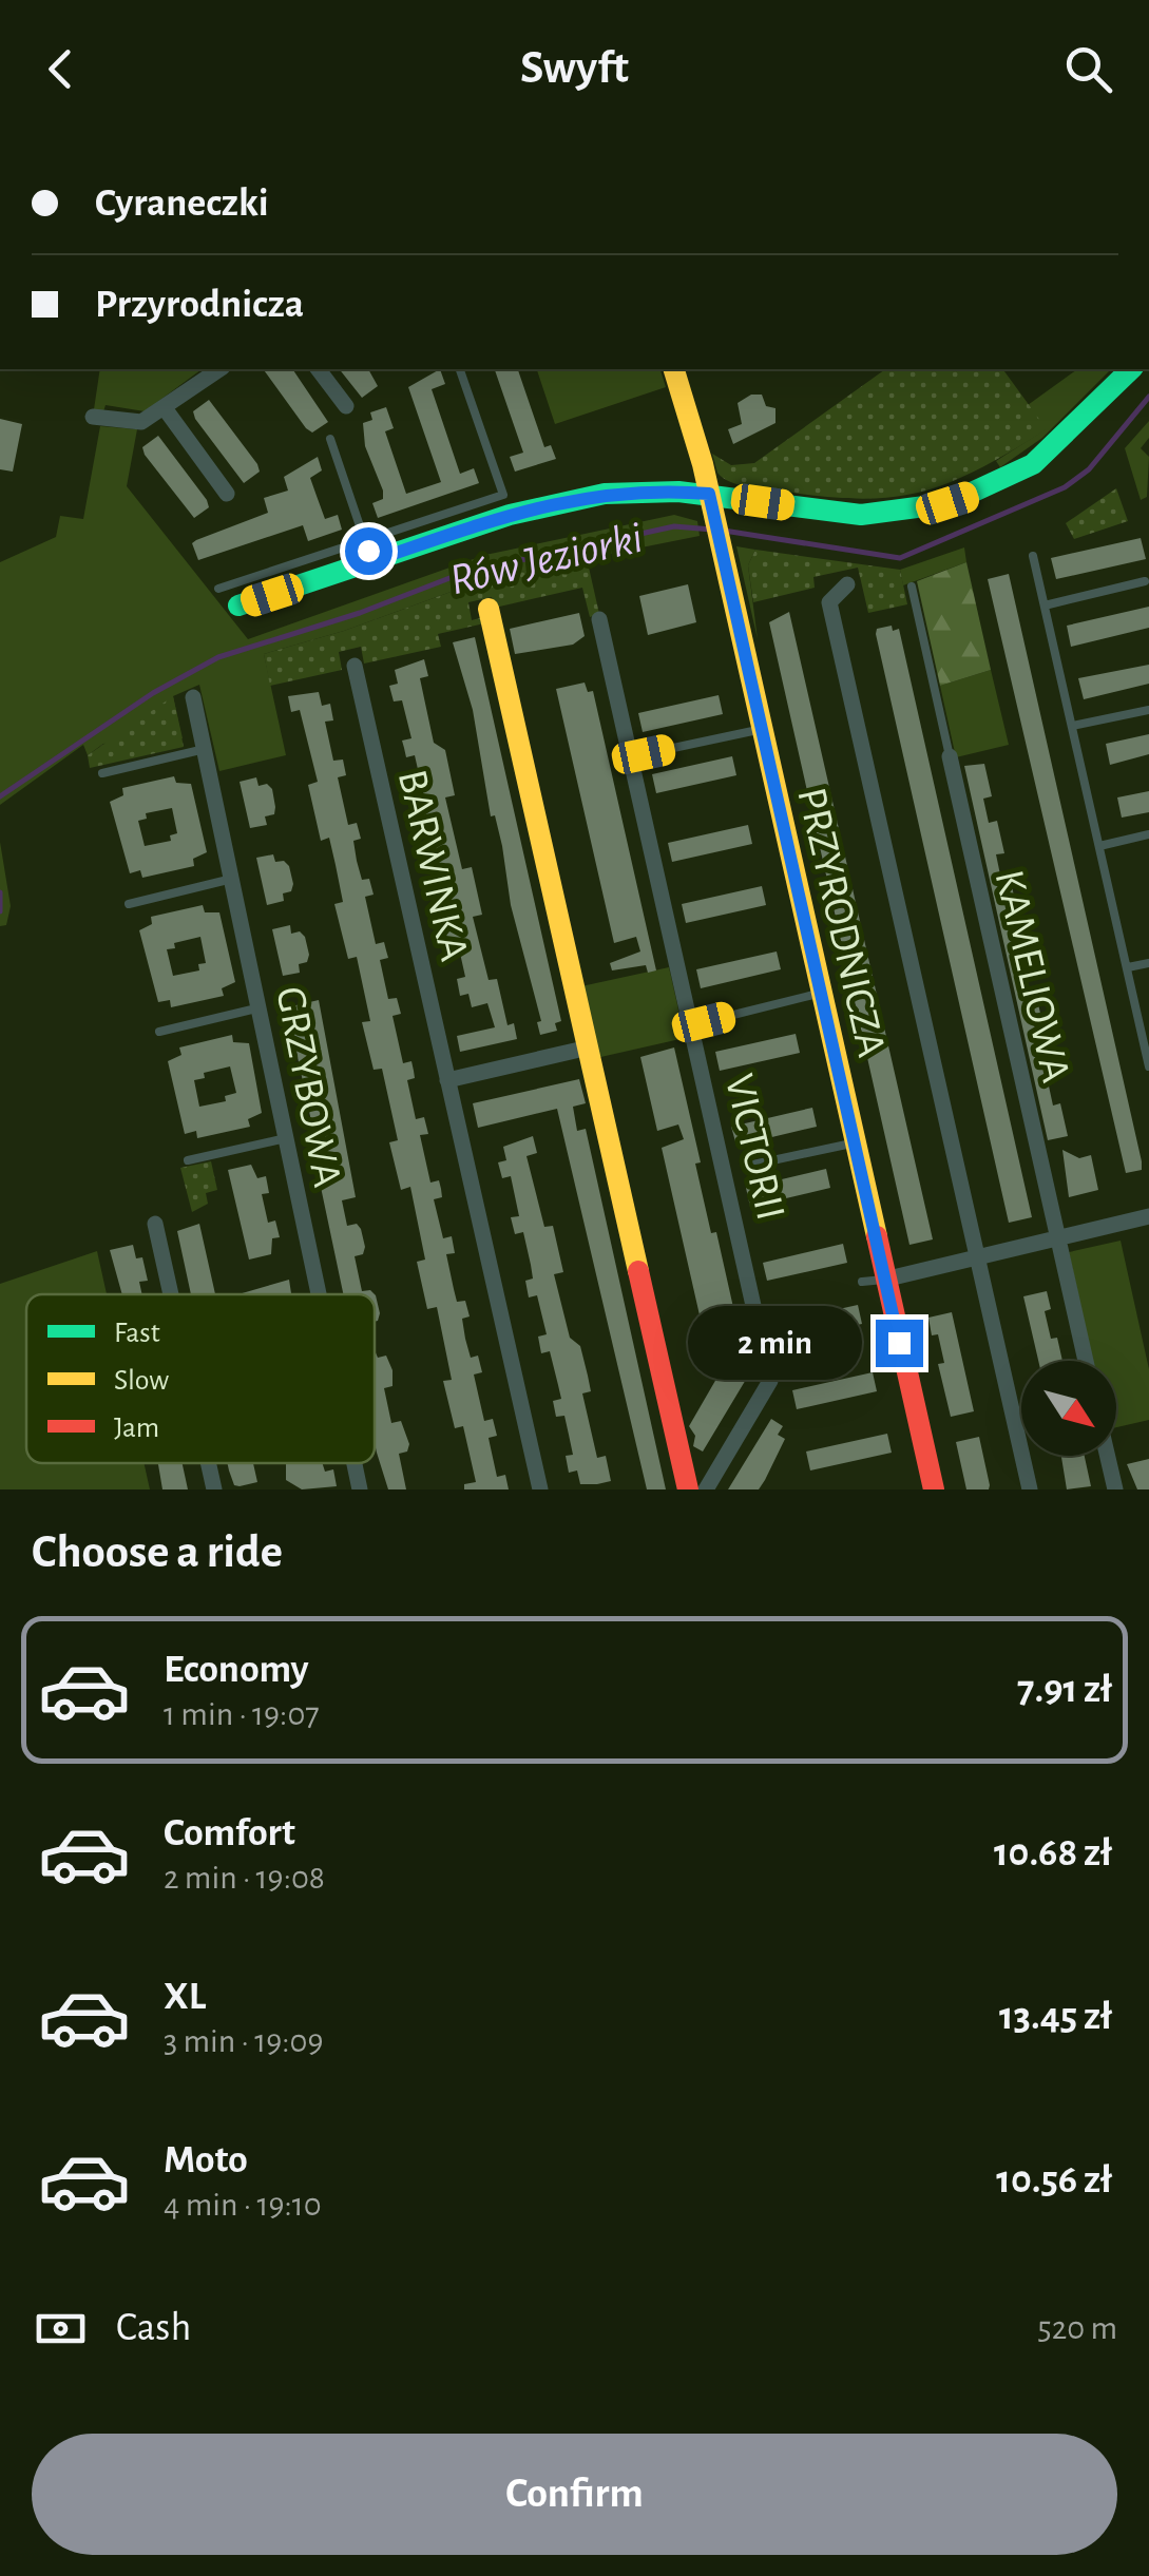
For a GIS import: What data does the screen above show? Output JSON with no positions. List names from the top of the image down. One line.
{"streets":{"street":["BARWINKA","PRZYRODNICZA","KAMELIOWA","GRZYBOWA","VICTORII"]},"water":["Rów Jeziorki"],"legend":["Fast","Slow","Jam"],"north":"bottom right","page":{"header":"Swyft","banner":["Cyraneczki","Przyrodnicza"],"bubble":"2 min","heading":"Choose a ride","list":[{"name":"Economy","note":"1 min · 19:07","value":"7.91 zł"},{"name":"Comfort","note":"2 min · 19:08","value":"10.68 zł"},{"name":"XL","note":"3 min · 19:09","value":"13.45 zł"},{"name":"Moto","note":"4 min · 19:10","value":"10.56 zł"}],"pay":["Cash","520 m"],"buttons":"Confirm"}}
